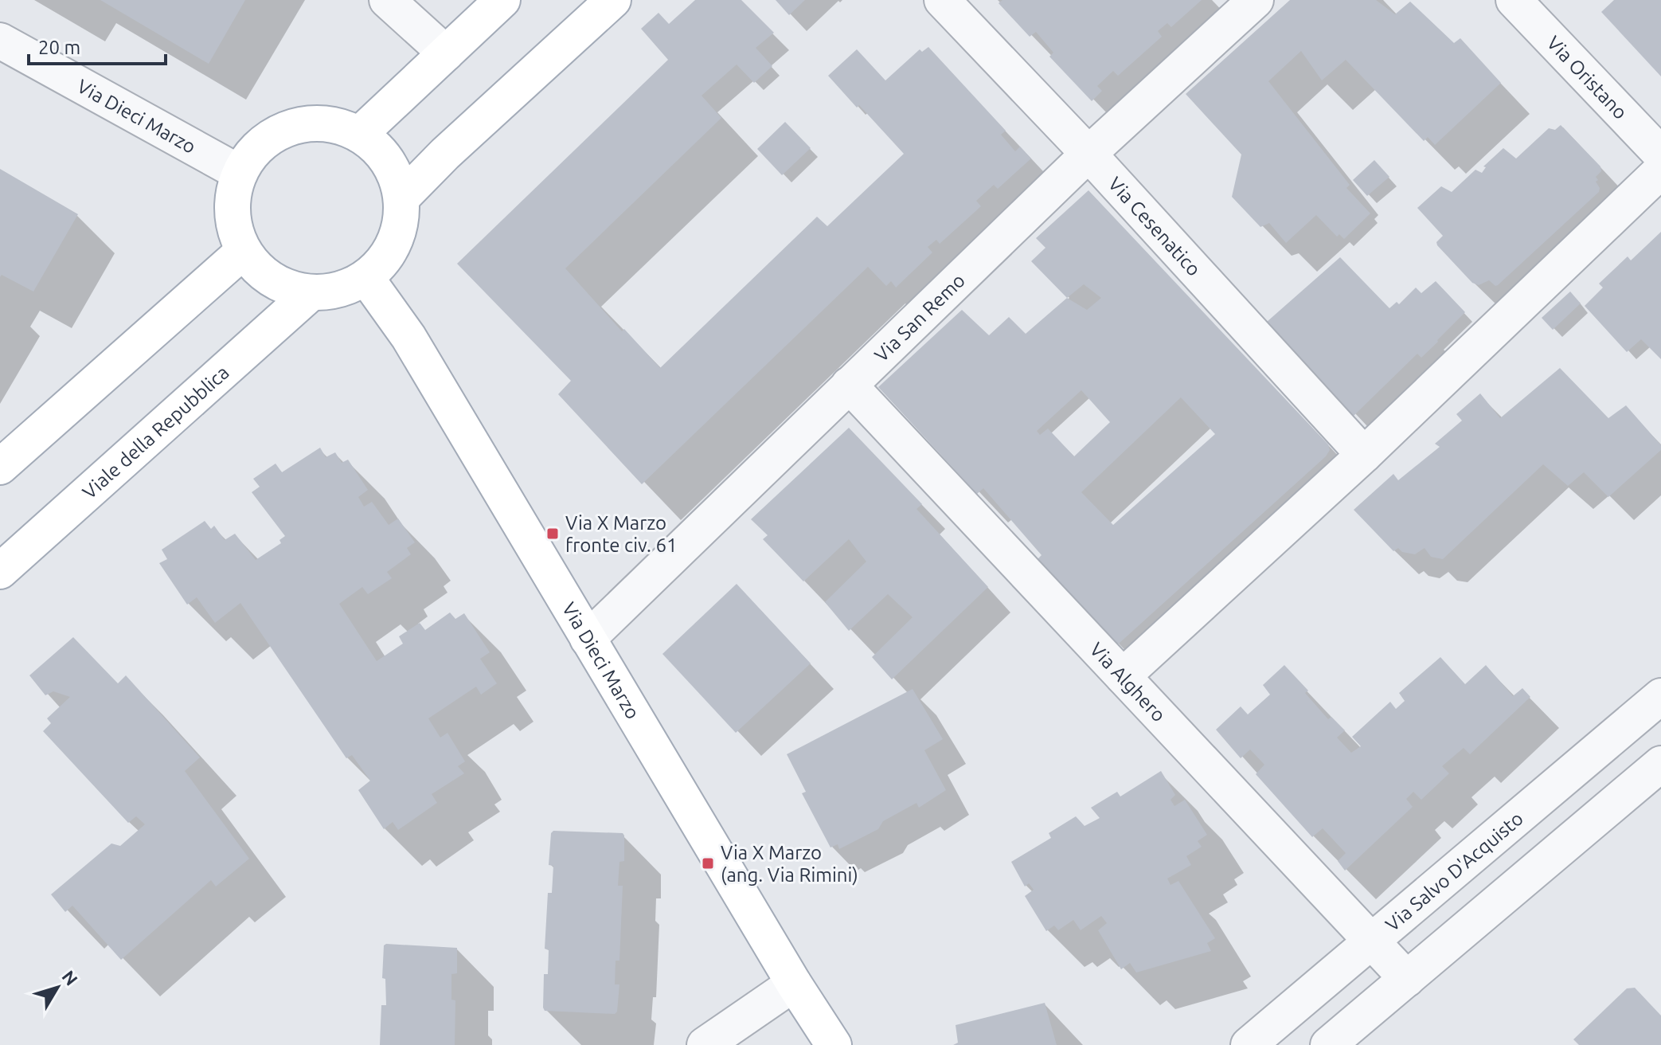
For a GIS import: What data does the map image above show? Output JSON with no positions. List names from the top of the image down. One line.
{"streets":{"main road":["Via Dieci Marzo","Viale della Repubblica"],"street":["Via Oristano","Via Cesenatico","Via San Remo","Via Alghero","Via Salvo D'Acquisto"]},"crossings":[["Via Dieci Marzo","Via San Remo"],["Via Dieci Marzo","Viale della Repubblica"],["Via Cesenatico","Via San Remo"],["Via San Remo","Via Alghero"],["Via Alghero","Via Salvo D'Acquisto"]],"places":{"transit":["Via X Marzo fronte civ. 61","Via X Marzo (ang. Via Rimini)"]},"scale_bar":"20 m","north":"top right"}
